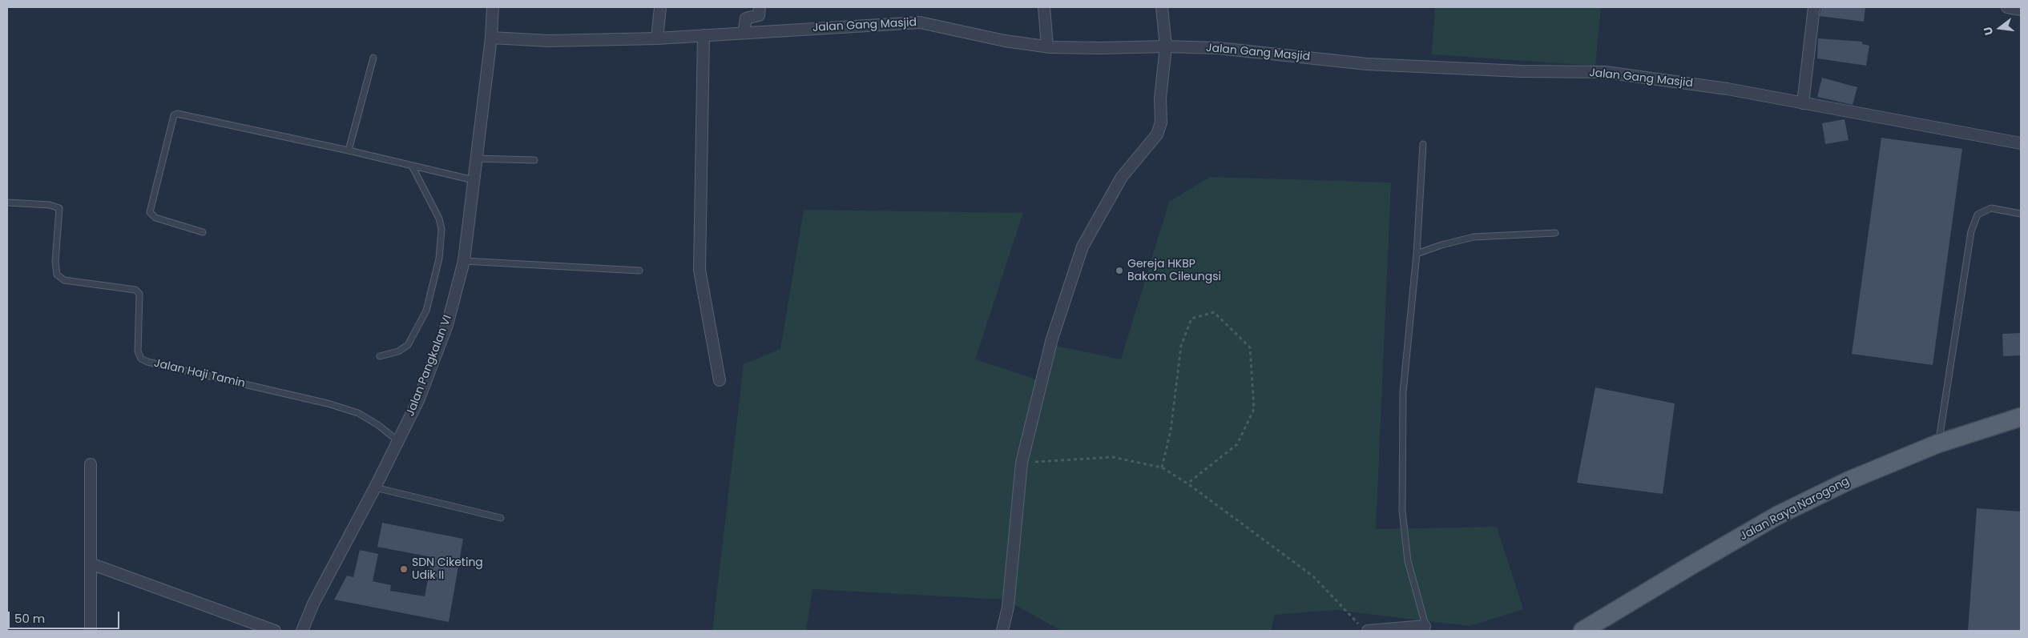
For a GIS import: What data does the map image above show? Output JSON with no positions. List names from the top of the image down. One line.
{"streets":{"main road":["Jalan Raya Narogong"],"street":["Jalan Gang Masjid","Jalan Pangkalan VI"],"lane":["Jalan Haji Tamin"]},"crossings":[["Jalan Gang Masjid","Jalan Pangkalan VI"],["Jalan Pangkalan VI","Jalan Haji Tamin"]],"places":["Gereja HKBP Bakom Cileungsi","SDN Ciketing Udik II"],"scale_bar":"50 m","north":"left"}
